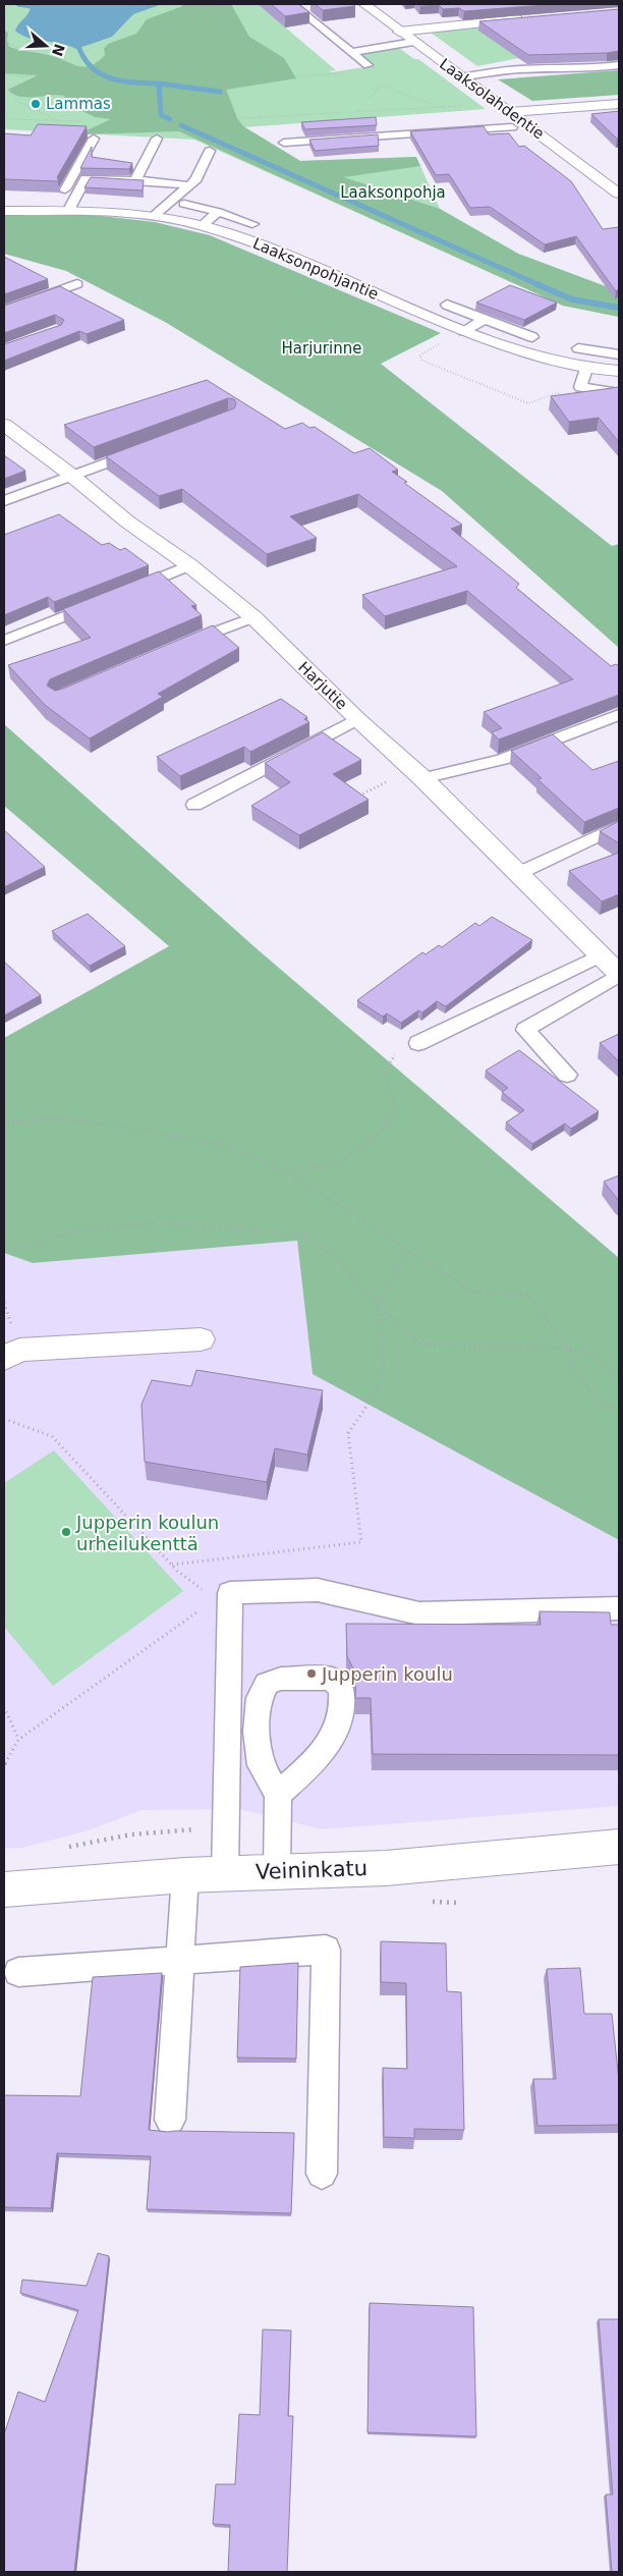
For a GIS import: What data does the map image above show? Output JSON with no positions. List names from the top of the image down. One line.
{"streets":{"street":["Laaksolahdentie","Laaksonpohjantie","Harjutie","Veininkatu"]},"parks":["Laaksonpohja","Harjurinne"],"places":["Lammas","Jupperin koulun urheilukenttä","Jupperin koulu"],"north":"right"}
